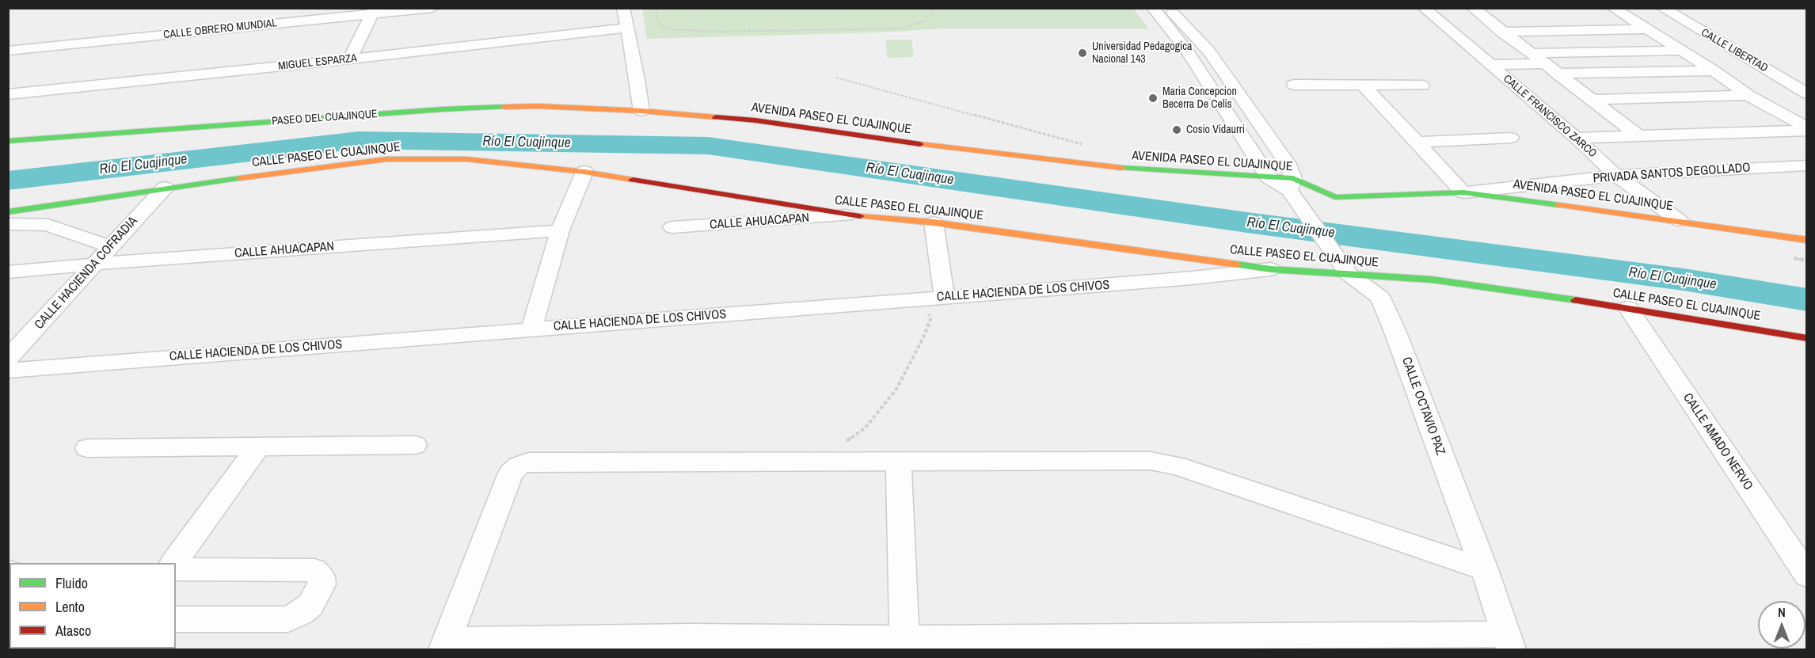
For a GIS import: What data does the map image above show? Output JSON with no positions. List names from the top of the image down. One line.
{"streets":{"street":["CALLE OBRERO MUNDIAL","CALLE LIBERTAD","MIGUEL ESPARZA","CALLE FRANCISCO ZARCO","PASEO DEL CUAJINQUE","AVENIDA PASEO EL CUAJINQUE","CALLE PASEO EL CUAJINQUE","PRIVADA SANTOS DEGOLLADO","CALLE AHUACAPAN","CALLE HACIENDA COFRADIA","CALLE HACIENDA DE LOS CHIVOS","CALLE OCTAVIO PAZ","CALLE AMADO NERVO"]},"crossings":[["CALLE FRANCISCO ZARCO","AVENIDA PASEO EL CUAJINQUE"],["CALLE FRANCISCO ZARCO","PRIVADA SANTOS DEGOLLADO"],["PASEO DEL CUAJINQUE","AVENIDA PASEO EL CUAJINQUE"],["AVENIDA PASEO EL CUAJINQUE","PRIVADA SANTOS DEGOLLADO"],["AVENIDA PASEO EL CUAJINQUE","CALLE OCTAVIO PAZ"],["CALLE PASEO EL CUAJINQUE","CALLE AHUACAPAN"],["CALLE PASEO EL CUAJINQUE","CALLE HACIENDA COFRADIA"],["CALLE PASEO EL CUAJINQUE","CALLE HACIENDA DE LOS CHIVOS"],["CALLE PASEO EL CUAJINQUE","CALLE OCTAVIO PAZ"],["CALLE PASEO EL CUAJINQUE","CALLE AMADO NERVO"],["CALLE AHUACAPAN","CALLE HACIENDA COFRADIA"]],"water":["Río El Cuajinque"],"places":["Universidad Pedagogica Nacional 143","Maria Concepcion Becerra De Celis","Cosio Vidaurri"],"legend":["Fluido","Lento","Atasco"],"north":"top"}
